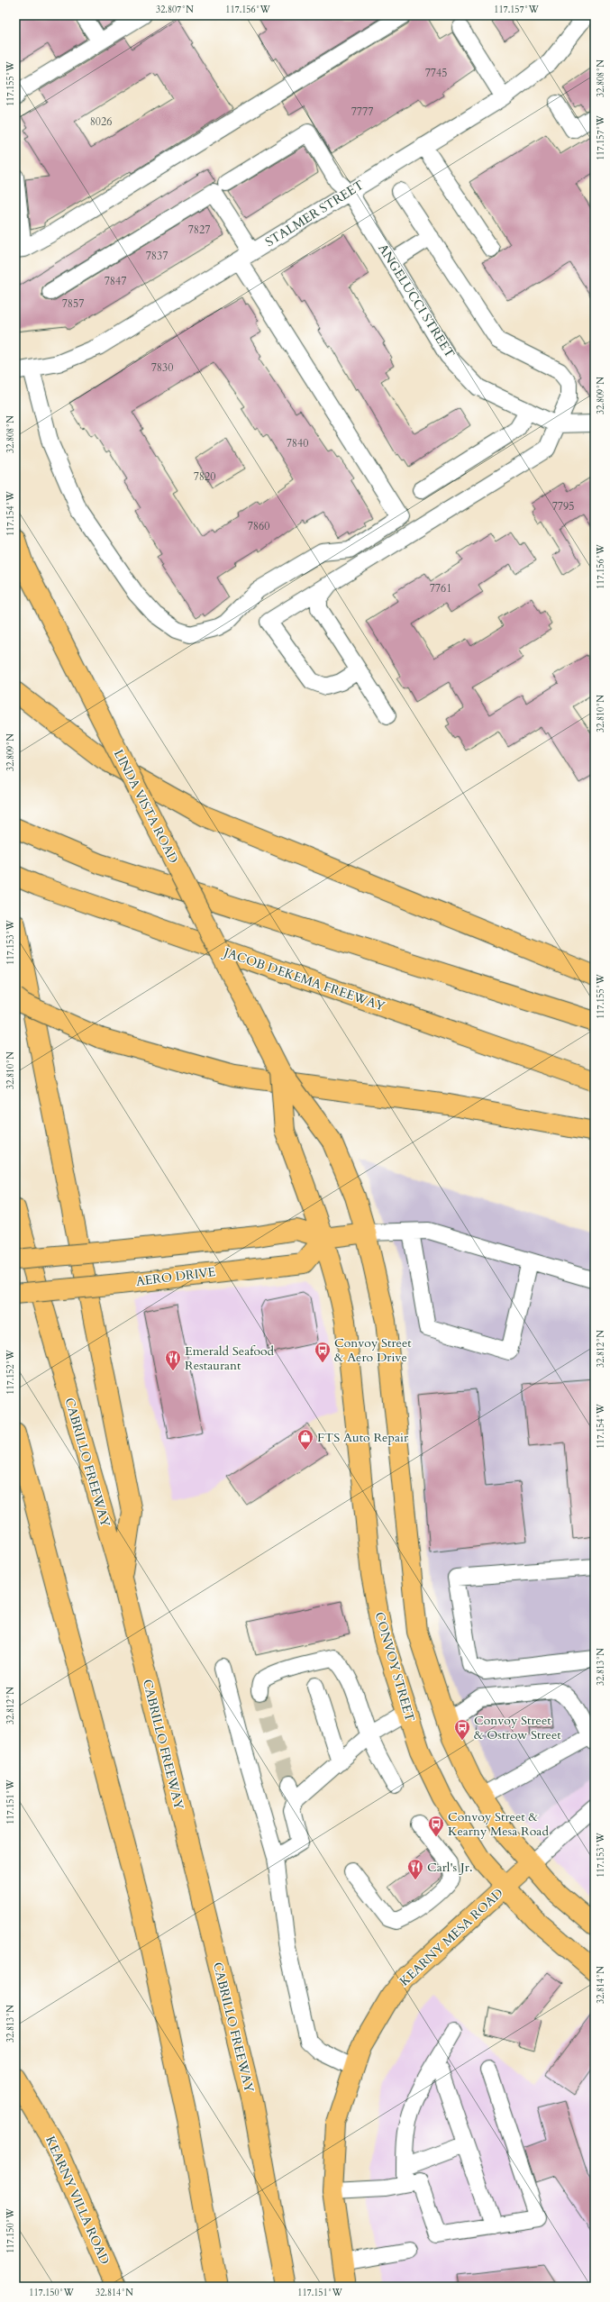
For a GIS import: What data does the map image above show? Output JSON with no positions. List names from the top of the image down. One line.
{"streets":{"main road":["LINDA VISTA ROAD","JACOB DEKEMA FREEWAY","AERO DRIVE","CABRILLO FREEWAY","CONVOY STREET","KEARNY MESA ROAD","KEARNY VILLA ROAD"],"street":["STALMER STREET","ANGELUCCI STREET"]},"crossings":[["STALMER STREET","ANGELUCCI STREET"],["LINDA VISTA ROAD","AERO DRIVE"],["LINDA VISTA ROAD","CONVOY STREET"],["AERO DRIVE","CONVOY STREET"],["CONVOY STREET","KEARNY MESA ROAD"]],"places":{"bus stop":["Convoy Street & Aero Drive","Convoy Street & Ostrow Street","Convoy Street & Kearny Mesa Road"],"restaurant":["Emerald Seafood Restaurant","Carl's Jr."],"shop":["FTS Auto Repair"]},"house_numbers":["7745","7777","8026","7827","7837","7847","7857","7830","7840","7820","7795","7860","7761"],"coordinates":["32.807°N","117.156°W","117.157°W","32.808°N","117.155°W","32.809°N","117.154°W","32.810°N","117.153°W","32.812°N","117.152°W","32.813°N","117.151°W","32.814°N","117.150°W"]}
